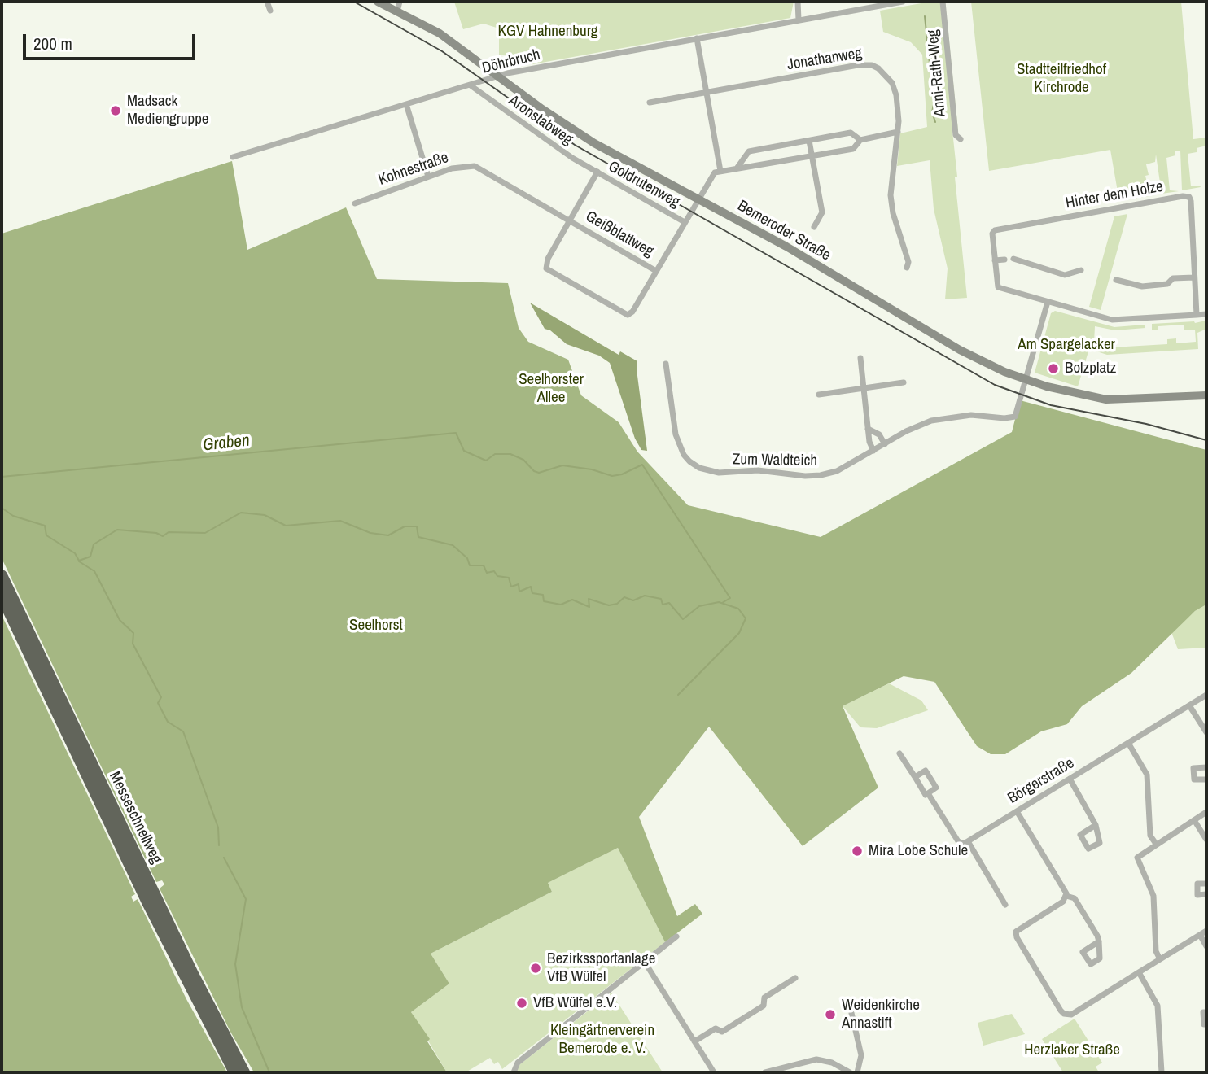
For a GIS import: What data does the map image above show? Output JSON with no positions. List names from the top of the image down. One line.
{"streets":{"highway":["Messeschnellweg"],"main road":["Bemeroder Straße"],"street":["Jonathanweg","Döhrbruch","Anni-Rath-Weg","Aronstabweg","Kohnestraße","Goldrutenweg","Hinter dem Holze","Geißblattweg","Zum Waldteich","Börgerstraße"]},"crossings":[["Döhrbruch","Aronstabweg"],["Döhrbruch","Bemeroder Straße"],["Aronstabweg","Goldrutenweg"],["Kohnestraße","Goldrutenweg"],["Kohnestraße","Geißblattweg"],["Goldrutenweg","Geißblattweg"],["Bemeroder Straße","Zum Waldteich"]],"water":["Graben"],"parks":["KGV Hahnenburg","Stadtteilfriedhof Kirchrode","Am Spargelacker","Seelhorster Allee","Seelhorst","Kleingärtnerverein Bemerode e. V.","Herzlaker Straße"],"places":["Madsack Mediengruppe","Bolzplatz","Mira Lobe Schule","Bezirkssportanlage VfB Wülfel","VfB Wülfel e.V.","Weidenkirche Annastift"],"scale_bar":"200 m"}
